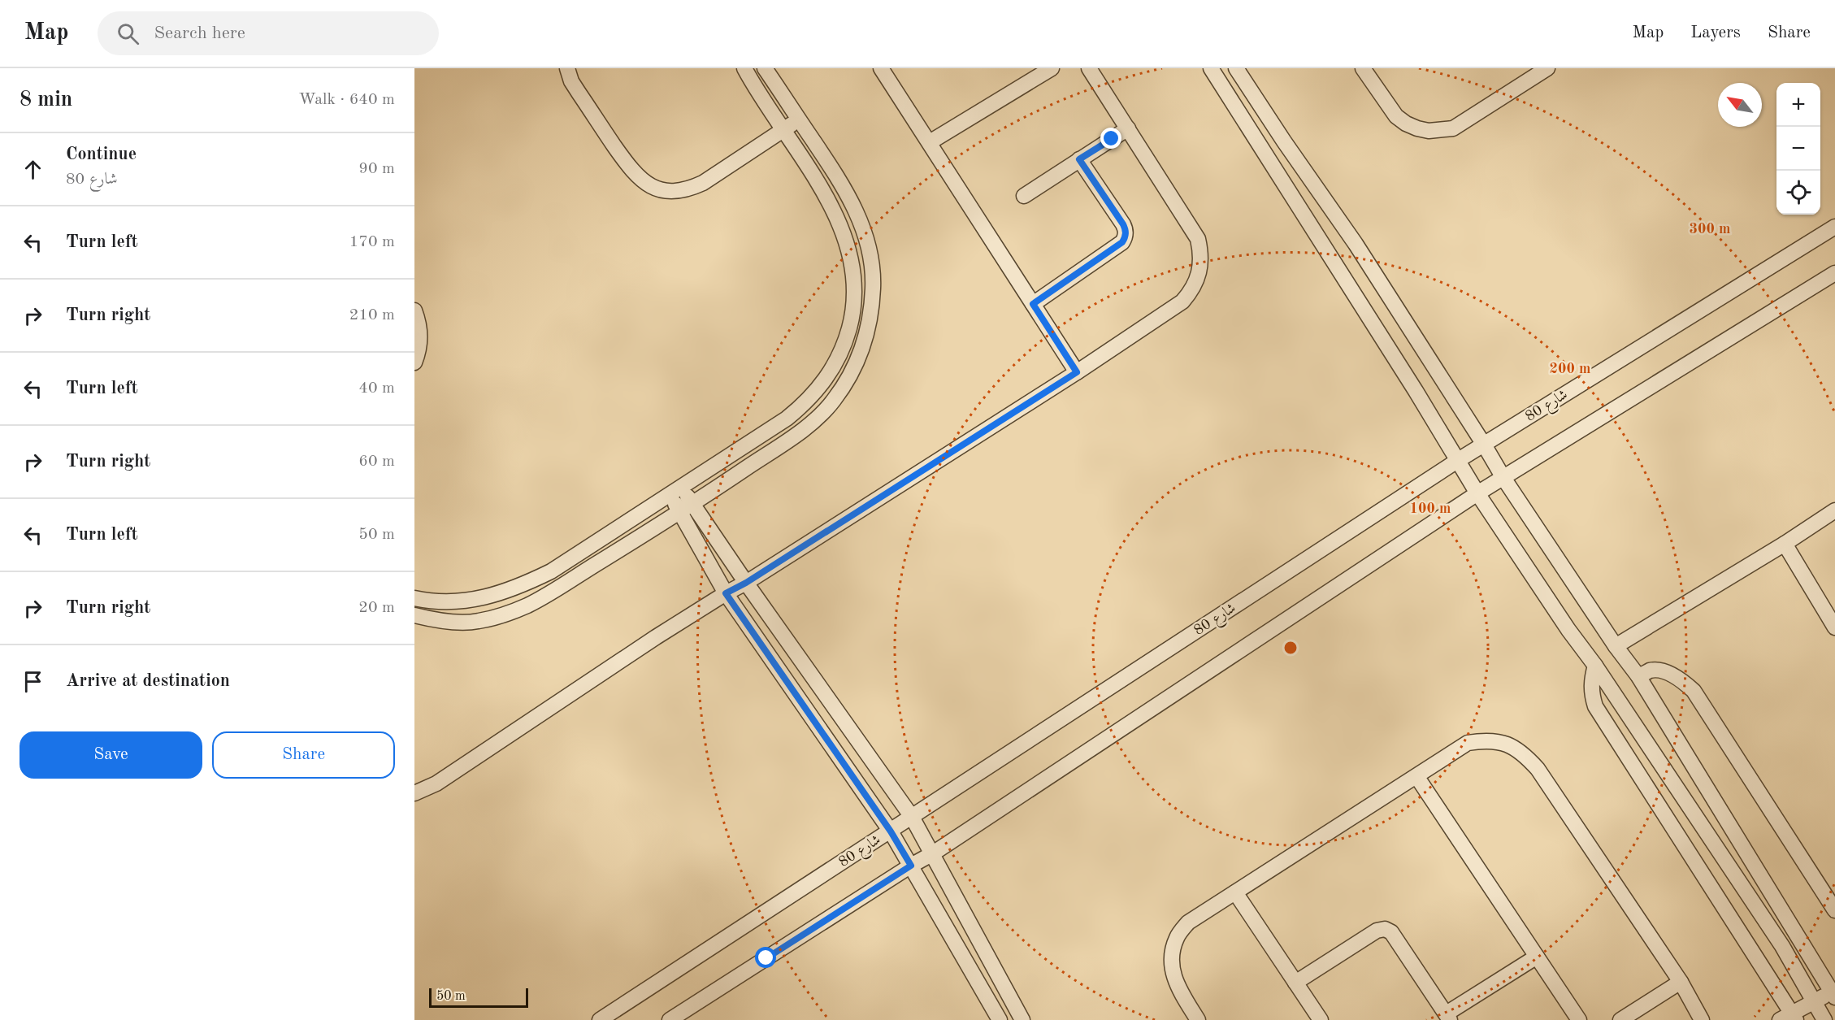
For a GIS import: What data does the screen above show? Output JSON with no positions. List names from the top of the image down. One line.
{"streets":{"street":["شارع 80"]},"scale_bar":"50 m","north":"top left","page":{"header":"Map","search":"Search here","nav":["Map","Layers","Share"],"heading":["8 min","Walk · 640 m"],"map_buttons":["+","−"],"list":[["Continue","شارع 80","90 m"],["Turn left","170 m"],["Turn right","210 m"],["Turn left","40 m"],["Turn right","60 m"],["Turn left","50 m"],["Turn right","20 m"],"Arrive at destination"],"buttons":["Save","Share"],"scale":"50 m"},"rings":["300 m","200 m","100 m"]}
